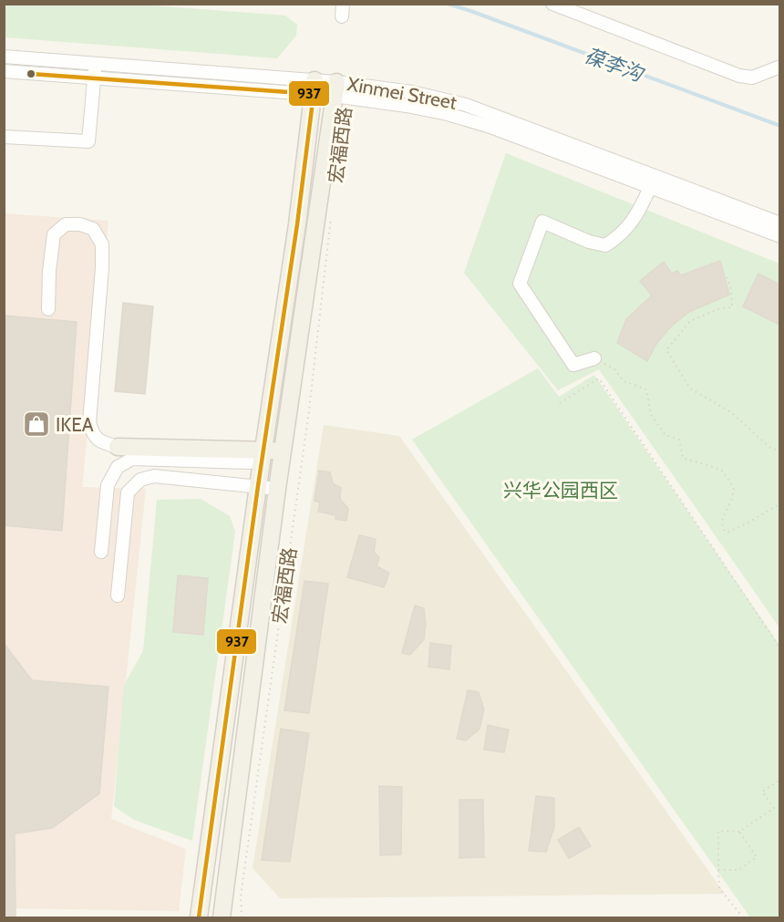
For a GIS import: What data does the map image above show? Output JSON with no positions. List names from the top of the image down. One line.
{"streets":{"main road":["宏福西路"],"street":["Xinmei Street"]},"crossings":[["Xinmei Street","宏福西路"]],"water":["葆李沟"],"parks":["兴华公园西区"],"places":{"shop":["IKEA"]},"lines":["transit line 937"]}
